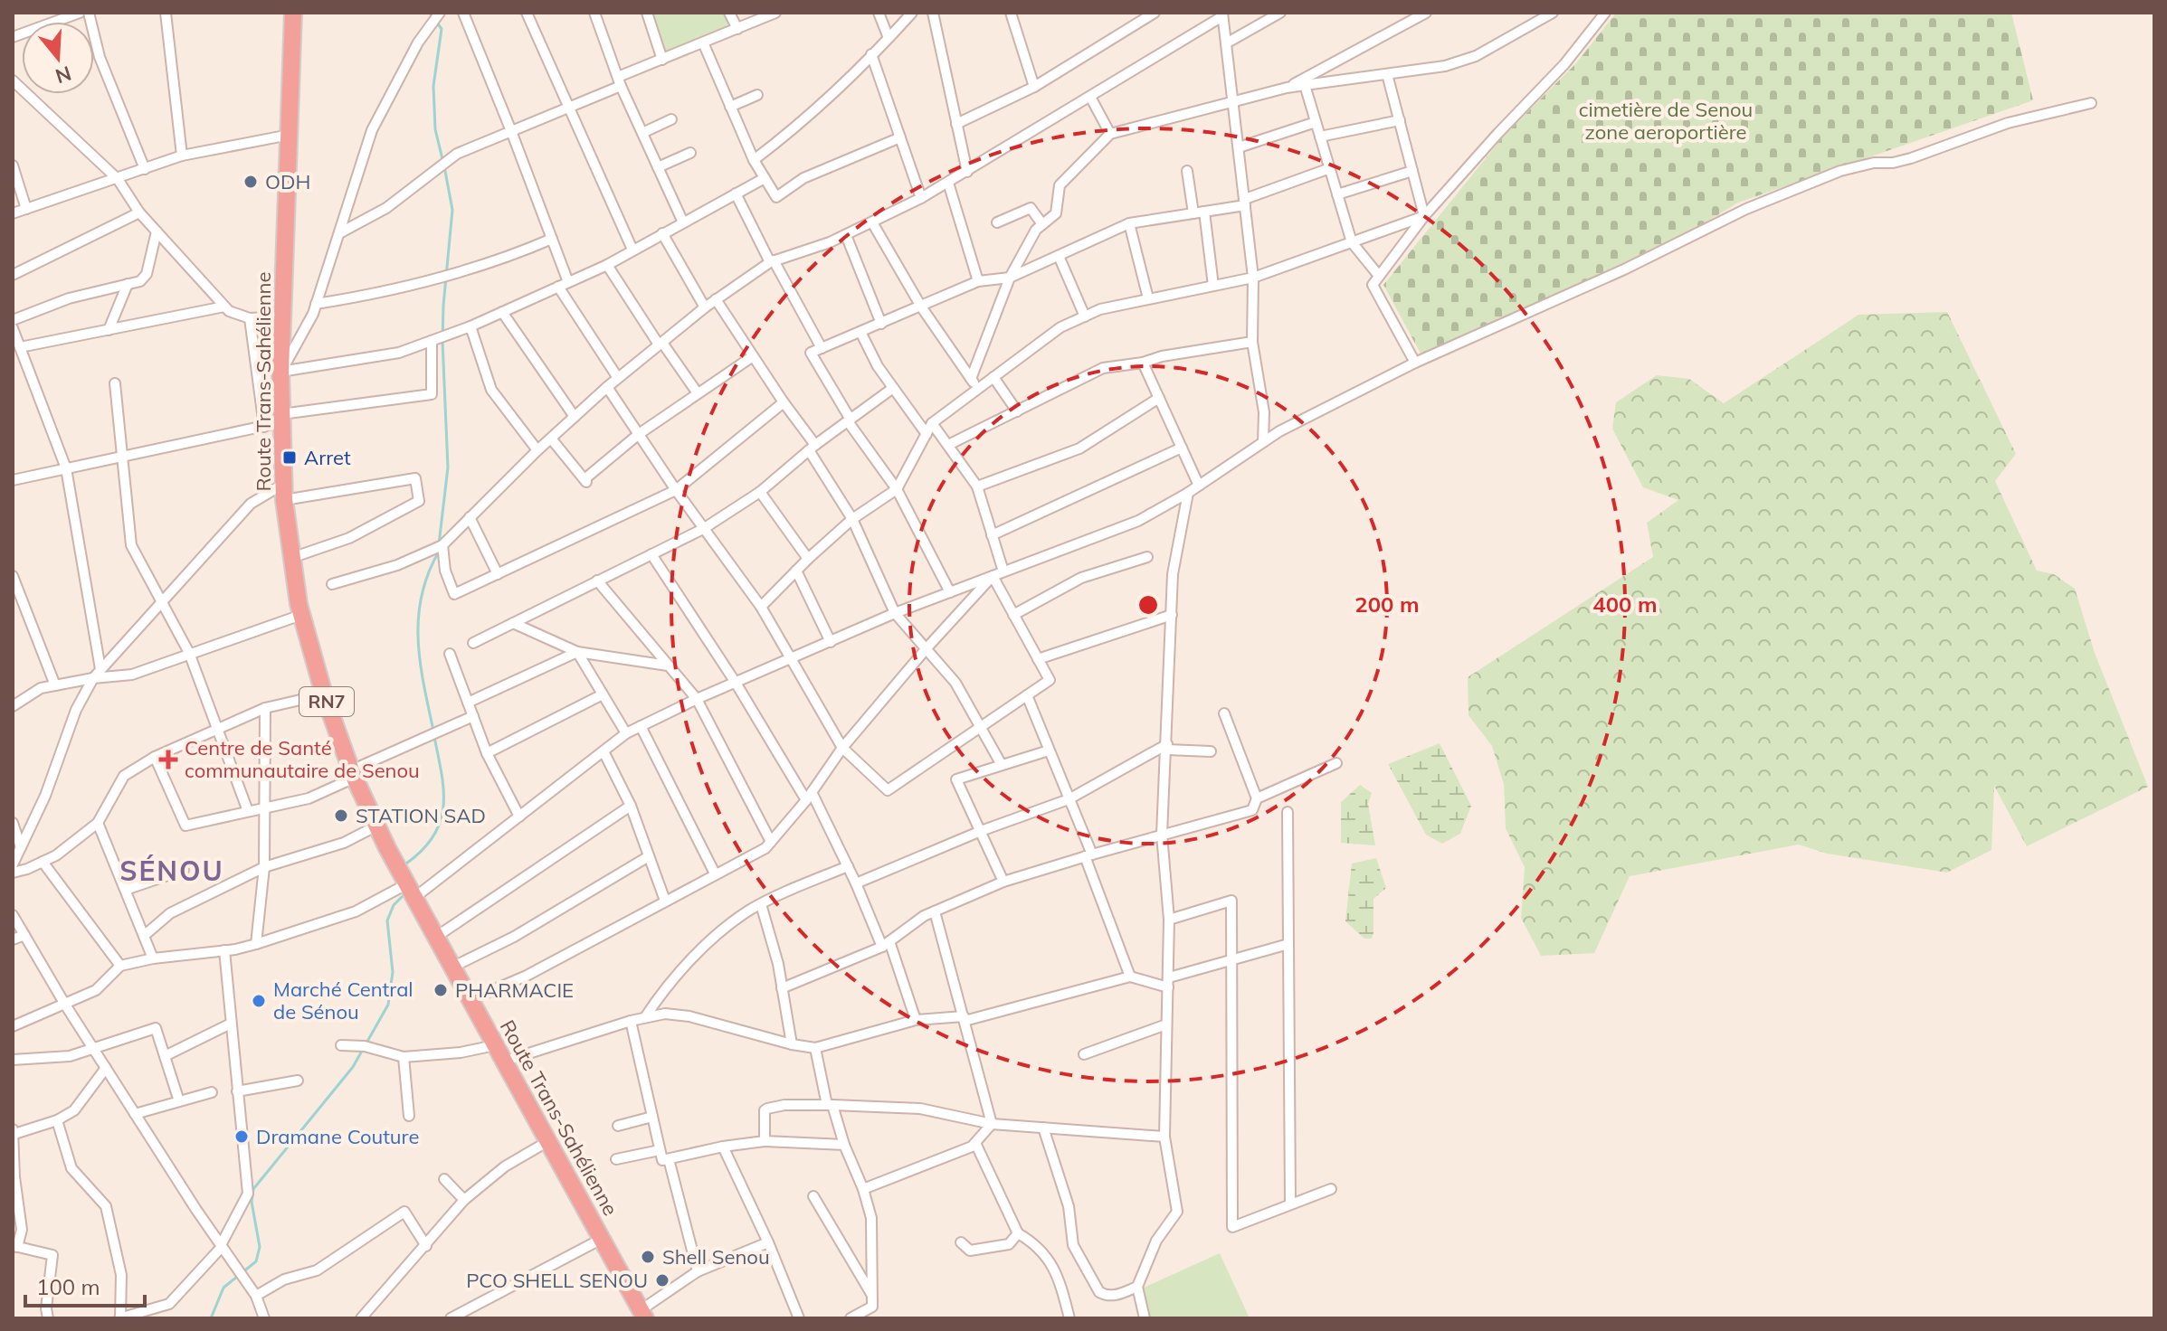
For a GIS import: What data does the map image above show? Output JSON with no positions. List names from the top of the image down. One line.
{"streets":{"highway":["Route Trans-Sahélienne","RN7"]},"districts":["SÉNOU"],"parks":["cimetière de Senou zone aeroportière"],"places":{"other":["ODH","STATION SAD","PHARMACIE","Marché Central de Sénou","Dramane Couture","Shell Senou","PCO SHELL SENOU"],"transit":["Arret"],"health":["Centre de Santé communautaire de Senou"]},"scale_bar":"100 m","north":"bottom","rings":["200 m","400 m"]}
